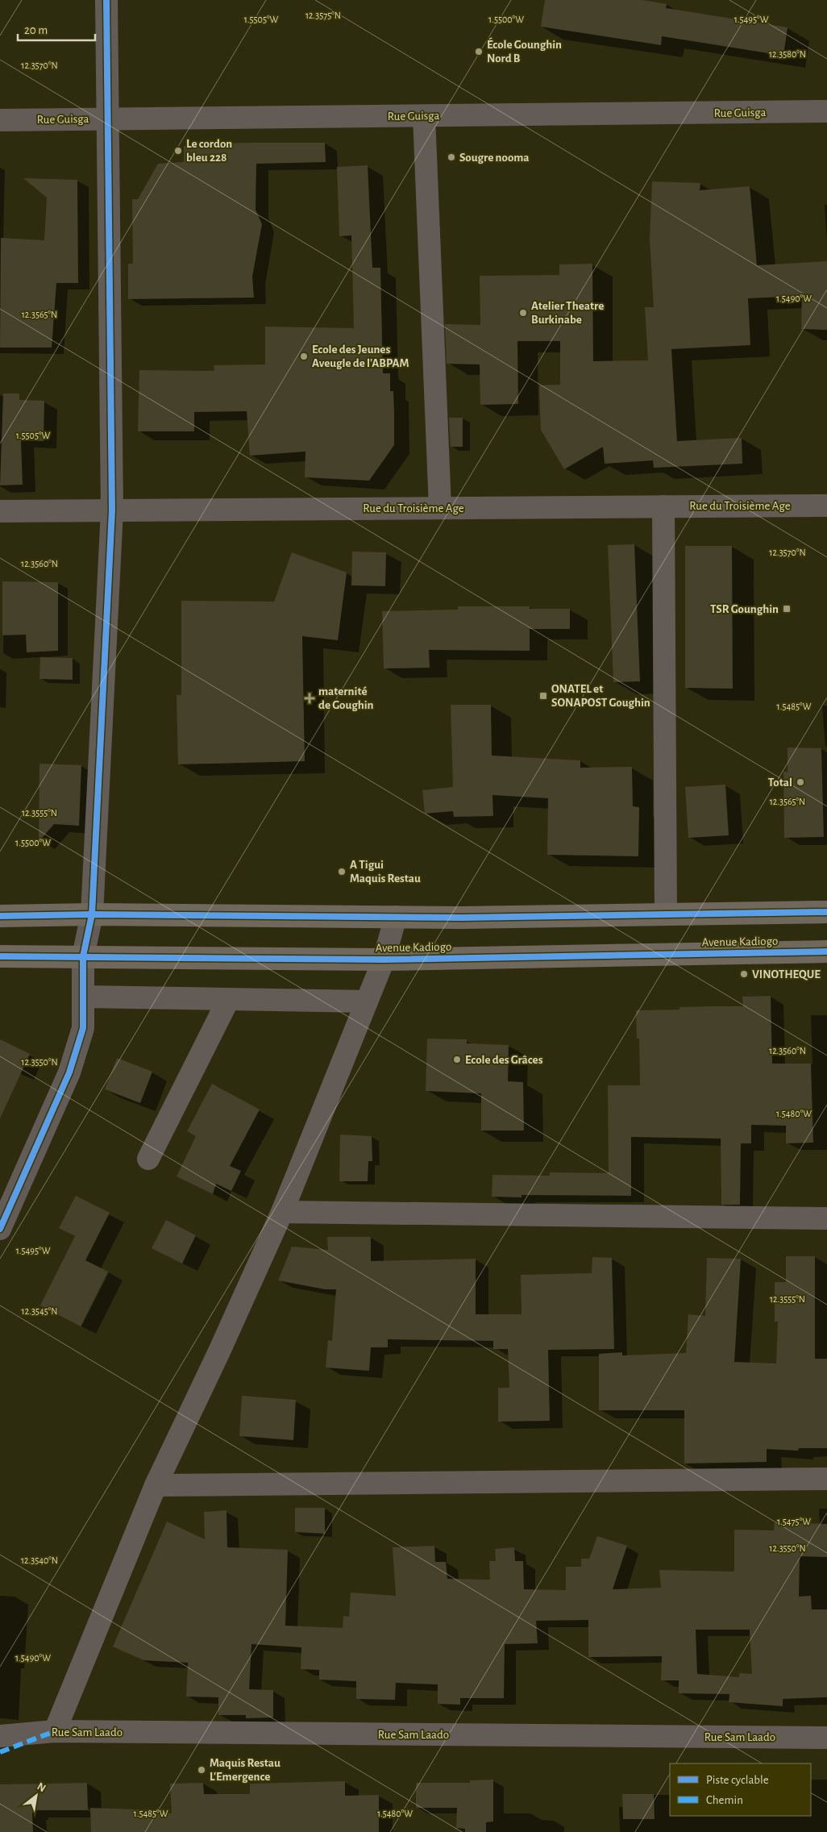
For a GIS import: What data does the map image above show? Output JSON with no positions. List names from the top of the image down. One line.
{"streets":{"highway":["Avenue Kadiogo"],"street":["Rue Guisga","Rue du Troisième Age","Rue Sam Laado"]},"places":{"other":["École Gounghin Nord B","Le cordon bleu 228","Sougre nooma","Atelier Theatre Burkinabe","Ecole des Jeunes Aveugle de l'ABPAM","Total","A Tigui Maquis Restau","VINOTHEQUE","Ecole des Grâces","Maquis Restau L'Emergence"],"transit":["TSR Gounghin","ONATEL et SONAPOST Goughin"],"health":["maternité de Goughin"]},"legend":["Piste cyclable","Chemin"],"scale_bar":"20 m","north":"top right","coordinates":["12.3575°N","1.5505°W","1.5500°W","1.5495°W","12.3580°N","12.3570°N","1.5490°W","12.3565°N","12.3560°N","1.5485°W","12.3555°N","12.3550°N","1.5480°W","12.3545°N","1.5475°W","12.3540°N"]}
